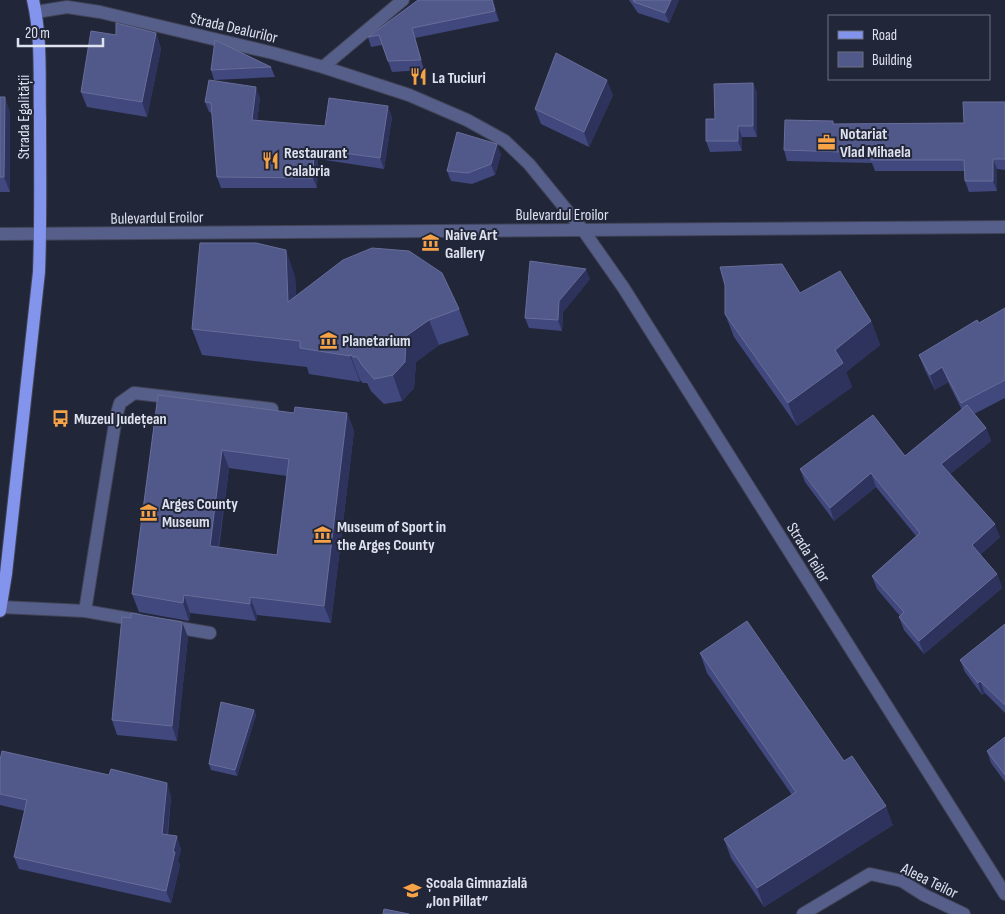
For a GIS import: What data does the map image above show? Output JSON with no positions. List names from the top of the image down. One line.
{"streets":{"main road":["Strada Egalității"],"street":["Strada Dealurilor","Bulevardul Eroilor","Strada Teilor","Aleea Teilor"]},"crossings":[["Strada Dealurilor","Strada Egalității"],["Strada Dealurilor","Bulevardul Eroilor"],["Strada Dealurilor","Strada Teilor"],["Strada Egalității","Bulevardul Eroilor"],["Bulevardul Eroilor","Strada Teilor"]],"places":{"restaurant":["La Tuciuri","Restaurant Calabria"],"office":["Notariat Vlad Mihaela"],"museum":["Naive Art Gallery","Planetarium","Arges County Museum","Museum of Sport in the Argeș County"],"bus stop":["Muzeul Județean"],"school or university":["Școala Gimnazială „Ion Pillat”"]},"legend":["Road","Building"],"scale_bar":"20 m"}
